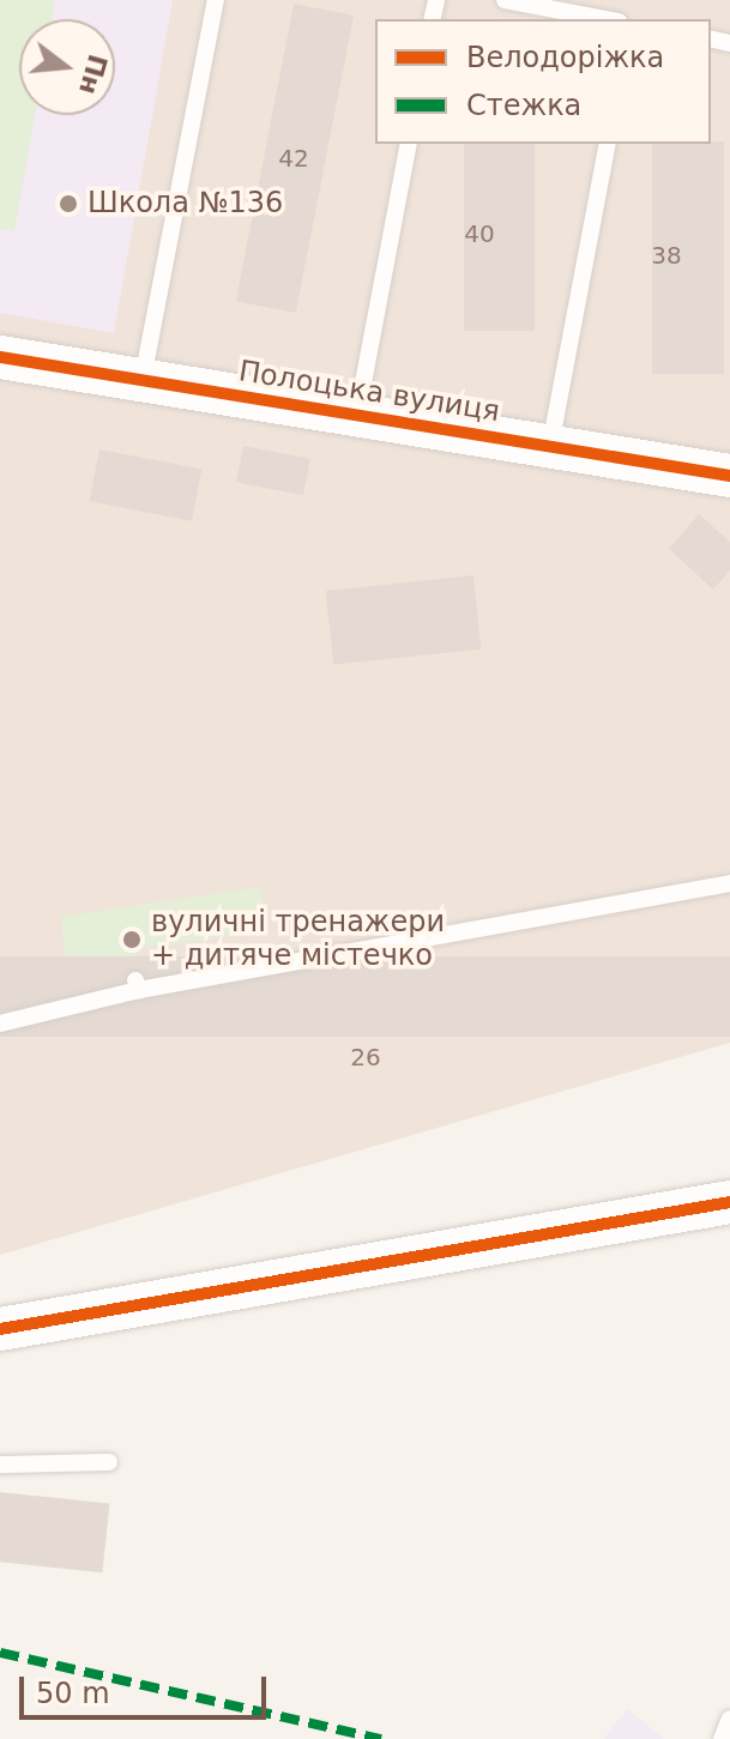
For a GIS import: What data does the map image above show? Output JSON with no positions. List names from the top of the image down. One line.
{"streets":{"street":["Полоцька вулиця"]},"places":["Школа №136","вуличні тренажери + дитяче містечко"],"house_numbers":["42","40","38","26"],"legend":["Велодоріжка","Стежка"],"scale_bar":"50 m","north":"right"}
